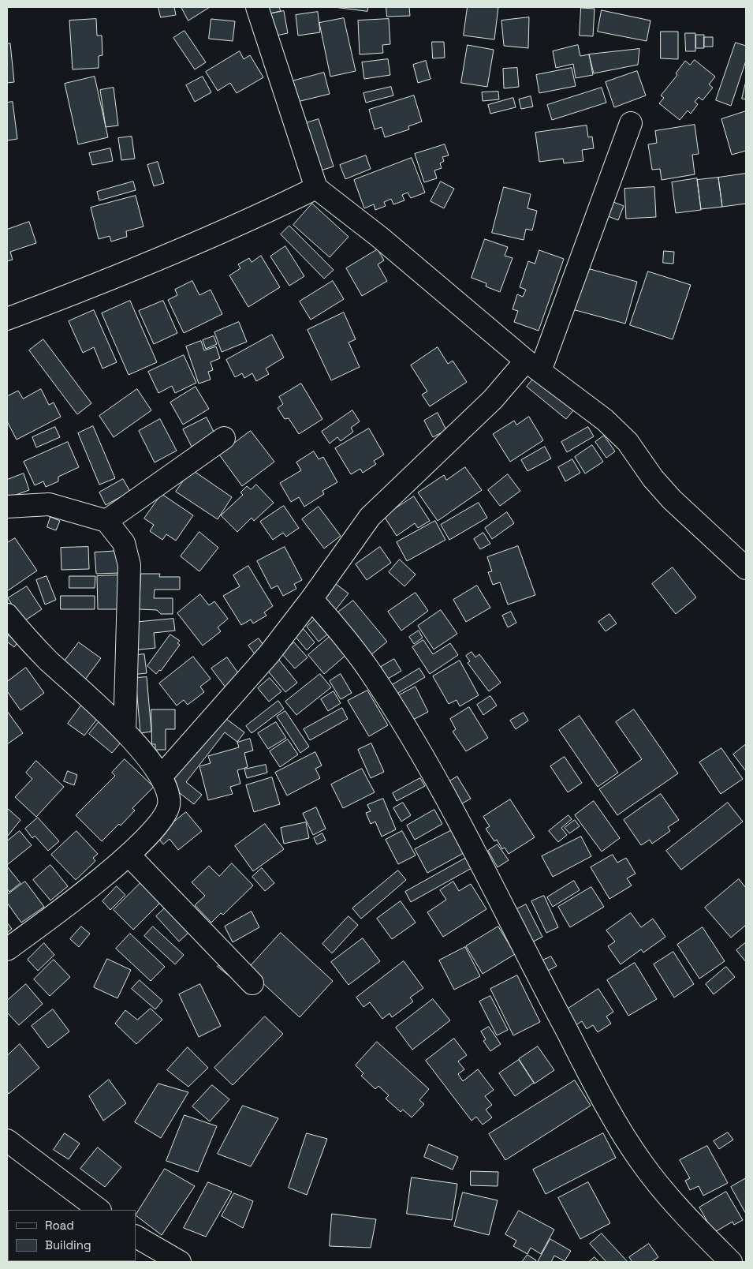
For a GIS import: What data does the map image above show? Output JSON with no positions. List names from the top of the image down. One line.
{"legend":["Road","Building"]}
